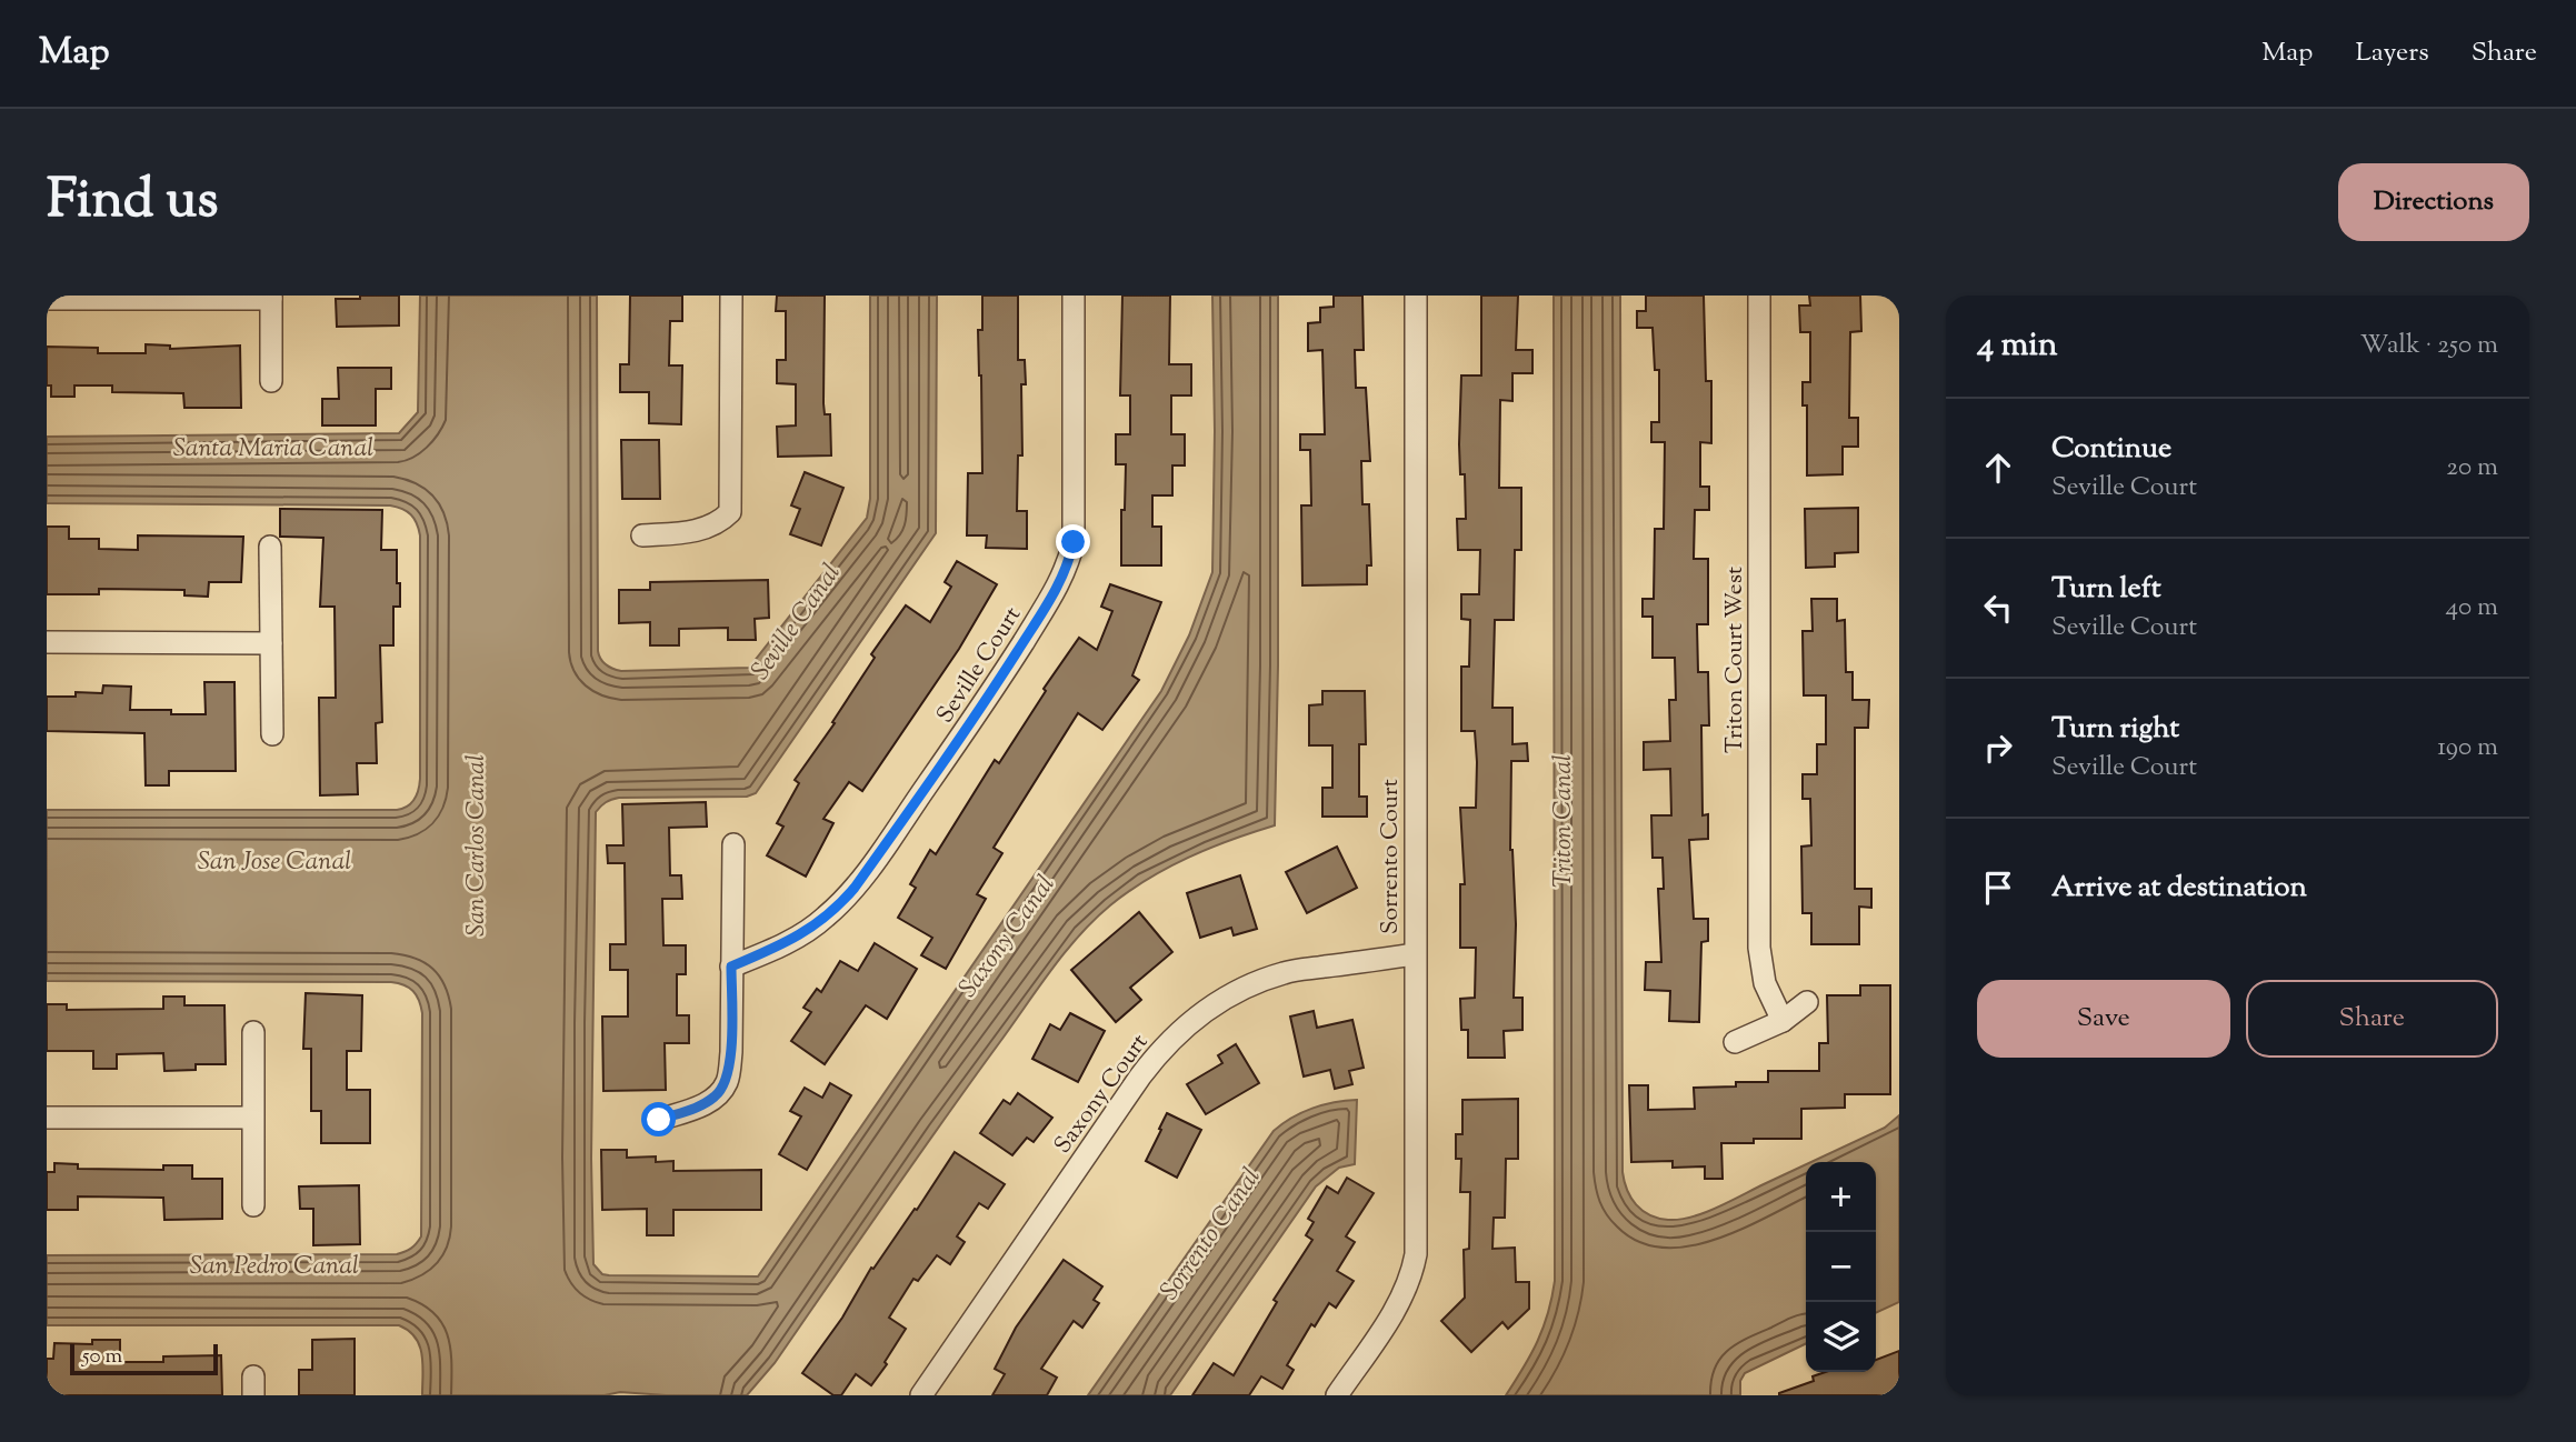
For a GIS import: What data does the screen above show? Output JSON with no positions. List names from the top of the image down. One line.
{"streets":{"street":["Triton Court West","Seville Court","Sorrento Court","Saxony Court"]},"crossings":[["Sorrento Court","Saxony Court"]],"water":["Santa Maria Canal","Seville Canal","Triton Canal","San Carlos Canal","San Jose Canal","Saxony Canal","Sorrento Canal","San Pedro Canal"],"scale_bar":"50 m","page":{"header":"Map","nav":["Map","Layers","Share"],"title":"Find us","buttons":["Directions",["Save","Share"]],"heading":["4 min","Walk · 250 m"],"list":[["Continue","Seville Court","20 m"],["Turn left","Seville Court","40 m"],["Turn right","Seville Court","190 m"],"Arrive at destination"],"map_buttons":["+","−"],"scale":"50 m"}}
